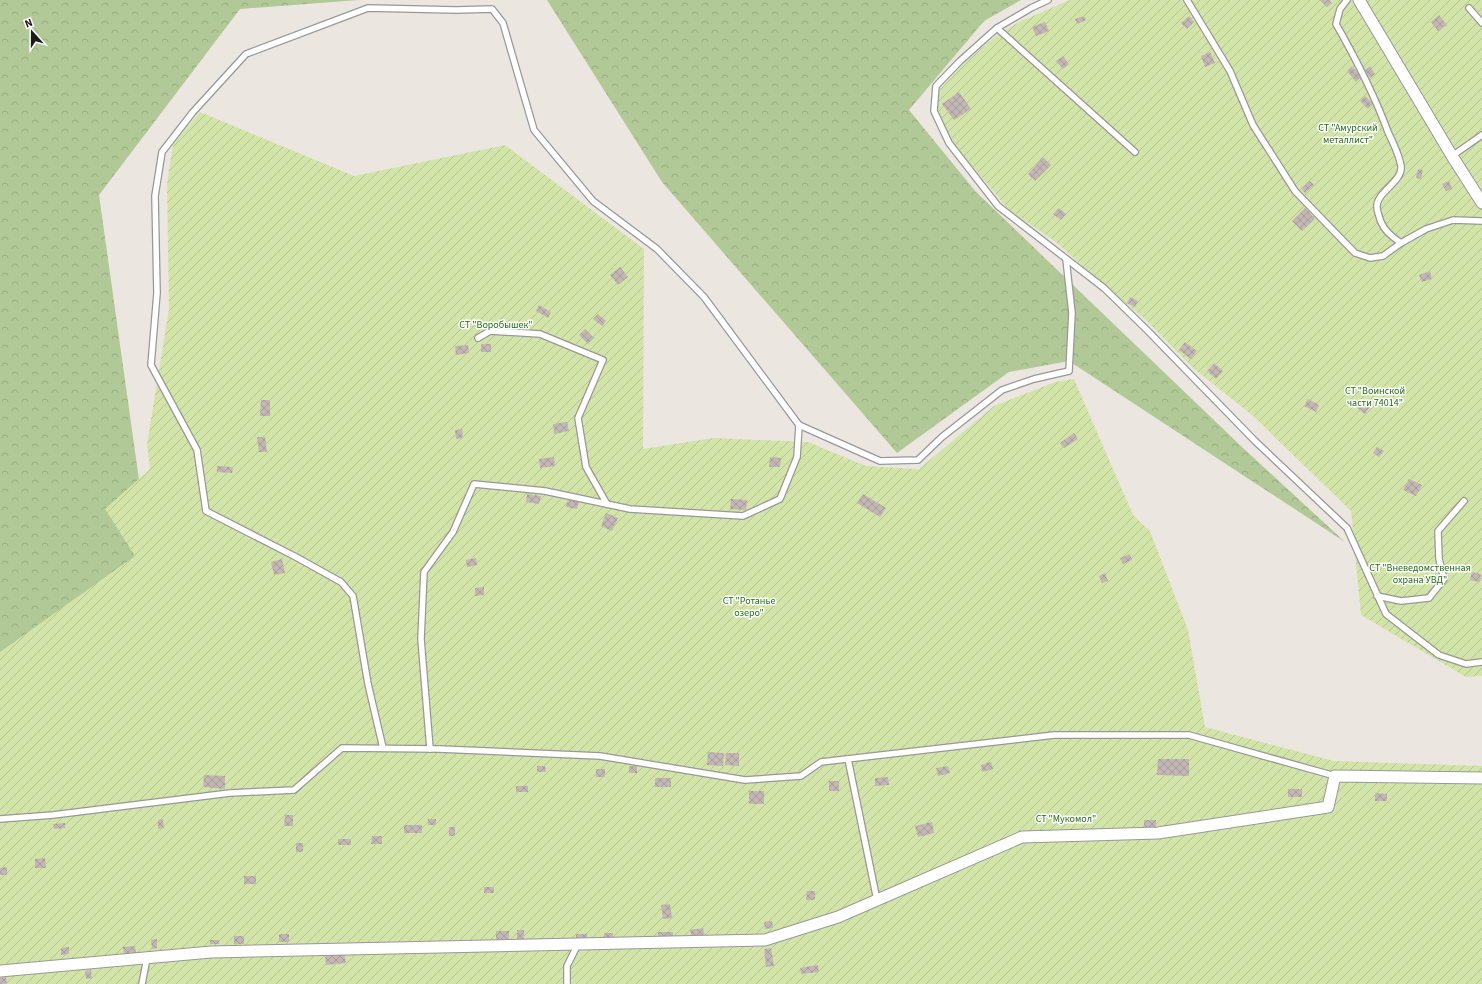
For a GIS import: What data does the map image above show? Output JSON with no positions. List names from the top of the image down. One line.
{"parks":["СТ \"Амурский металлист\"","СТ \"Воробышек\"","СТ \"Воинской части 74014\"","СТ \"Вневедомственная охрана УВД\"","СТ \"Ротанье озеро\"","СТ \"Мукомол\""],"north":"top"}
